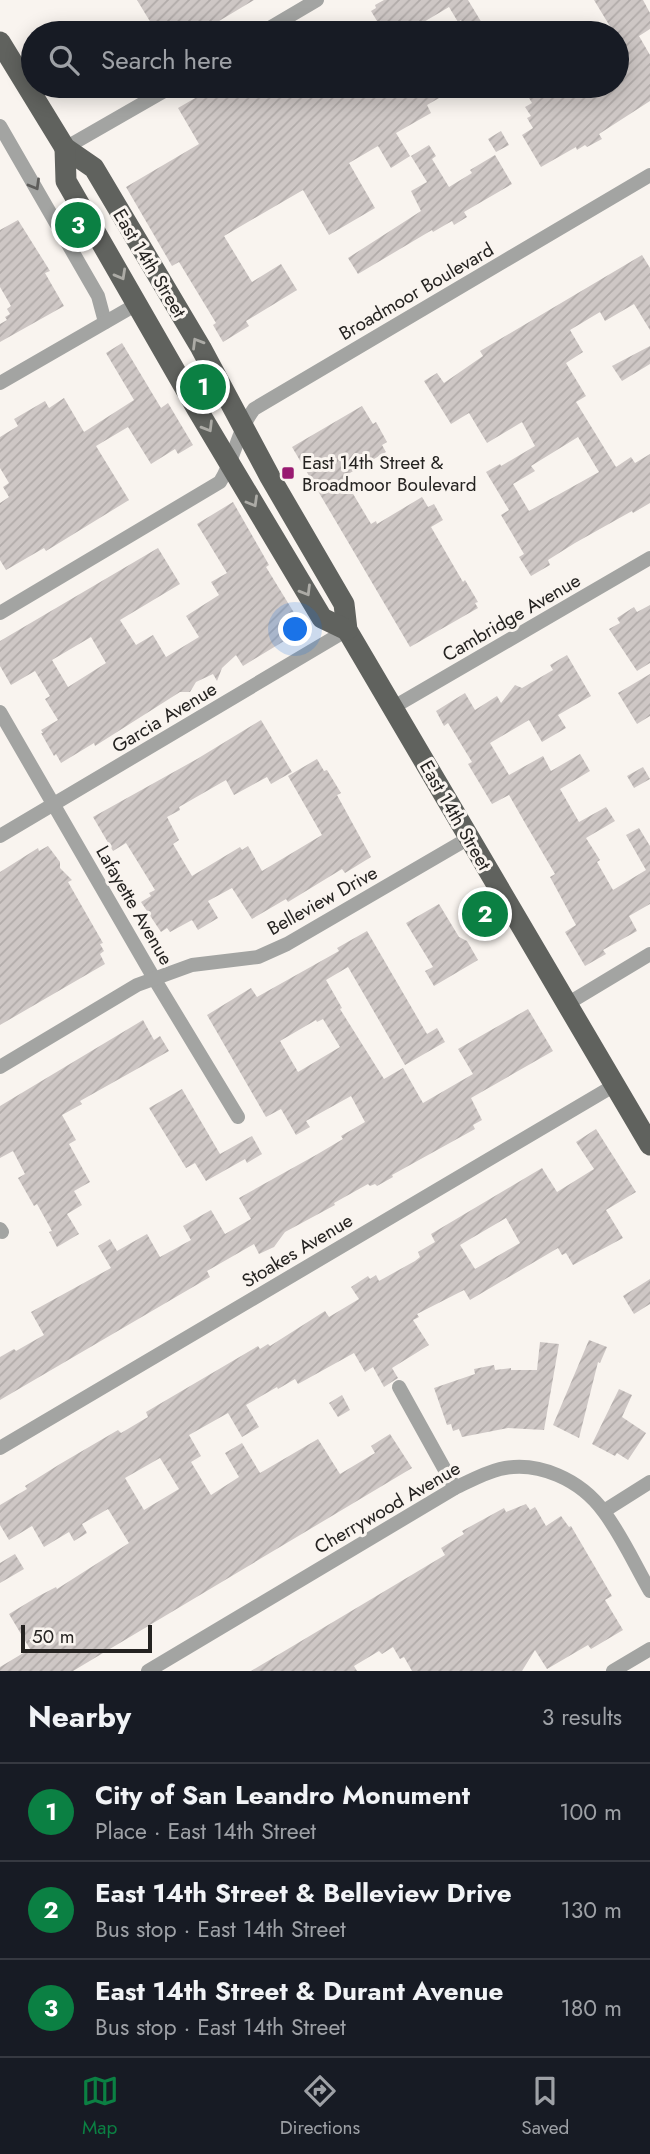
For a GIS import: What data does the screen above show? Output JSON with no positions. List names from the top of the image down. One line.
{"streets":{"main road":["East 14th Street"],"street":["Broadmoor Boulevard","Cambridge Avenue","Garcia Avenue","Belleview Drive","Lafayette Avenue","Stoakes Avenue","Cherrywood Avenue"]},"crossings":[["East 14th Street","Broadmoor Boulevard"],["East 14th Street","Cambridge Avenue"],["East 14th Street","Garcia Avenue"],["East 14th Street","Belleview Drive"],["East 14th Street","Stoakes Avenue"],["Garcia Avenue","Lafayette Avenue"],["Belleview Drive","Lafayette Avenue"]],"places":{"transit":["East 14th Street & Broadmoor Boulevard"]},"scale_bar":"50 m","page":{"search":"Search here","pins":["3","1","2"],"scale":"50 m","heading":["Nearby","3 results"],"list":[{"mark":"1","name":"City of San Leandro Monument","note":"Place · East 14th Street","value":"100 m"},{"mark":"2","name":"East 14th Street & Belleview Drive","note":"Bus stop · East 14th Street","value":"130 m"},{"mark":"3","name":"East 14th Street & Durant Avenue","note":"Bus stop · East 14th Street","value":"180 m"}],"nav":["Map","Directions","Saved"]}}
